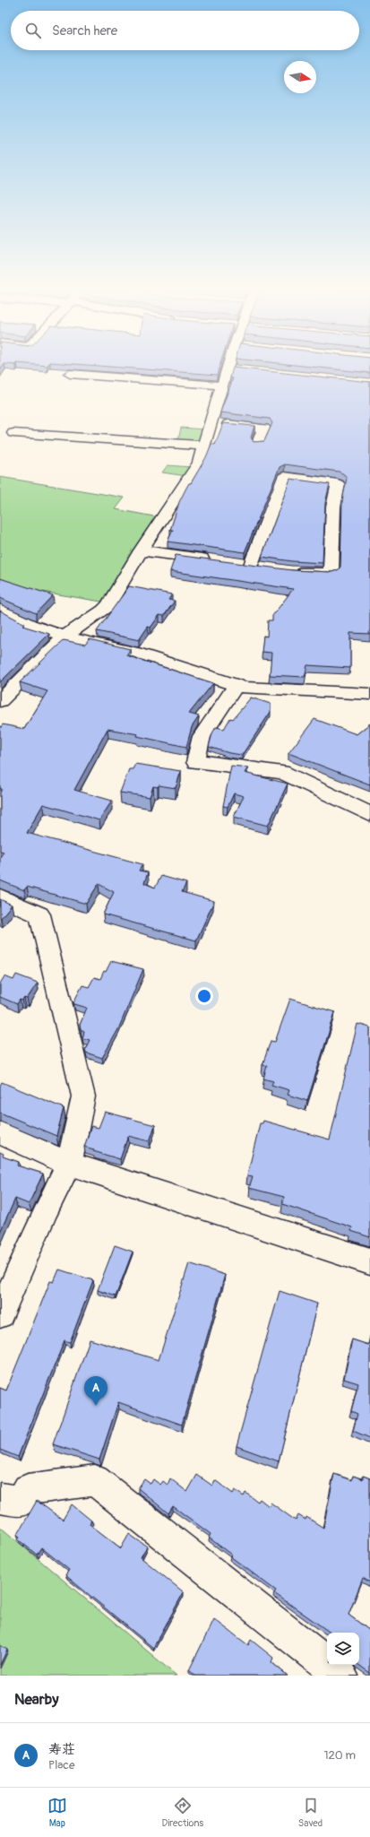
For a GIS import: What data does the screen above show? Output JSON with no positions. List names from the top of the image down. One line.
{"north":"right","page":{"search":"Search here","pins":"A","heading":"Nearby","list":[{"mark":"A","name":"寿荘","note":"Place","value":"120 m"}],"nav":["Map","Directions","Saved"]}}
